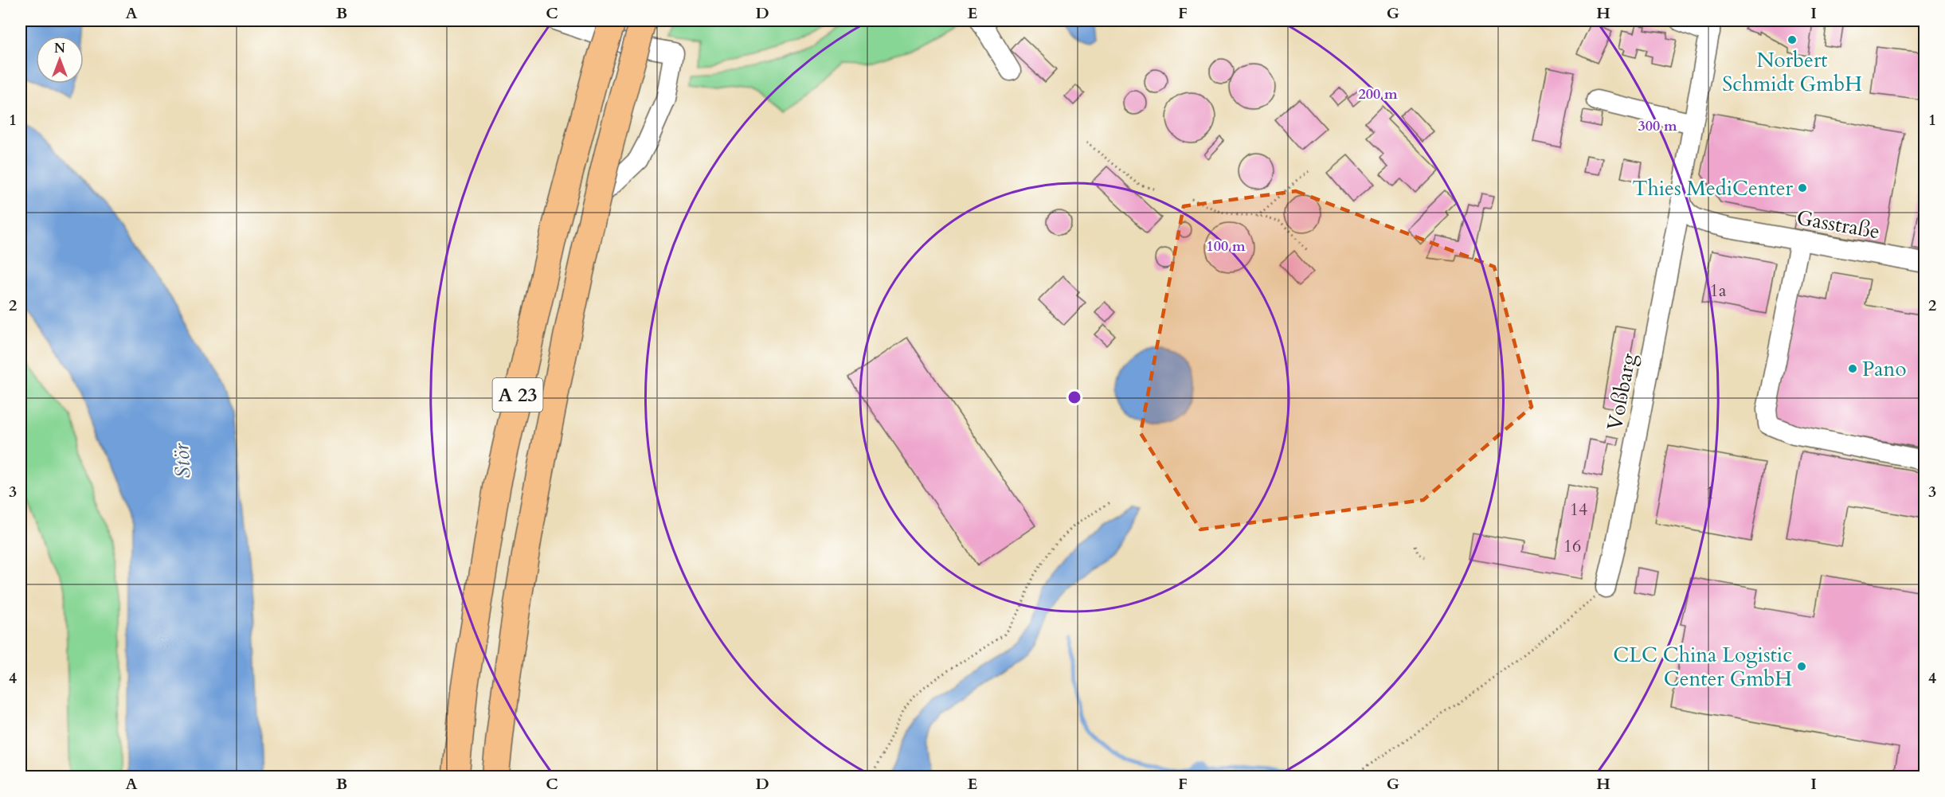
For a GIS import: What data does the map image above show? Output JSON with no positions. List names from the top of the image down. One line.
{"streets":{"highway":["A 23"],"street":["Gasstraße","Voßbarg"]},"crossings":[["Gasstraße","Voßbarg"]],"water":["Stör"],"places":["Norbert Schmidt GmbH","Thies MediCenter","Pano","CLC China Logistic Center GmbH"],"house_numbers":["1a","1","14","16"],"north":"top","grid":{"columns":["A","B","C","D","E","F","G","H","I"],"rows":["1","2","3","4"]},"rings":["200 m","300 m","100 m"]}
